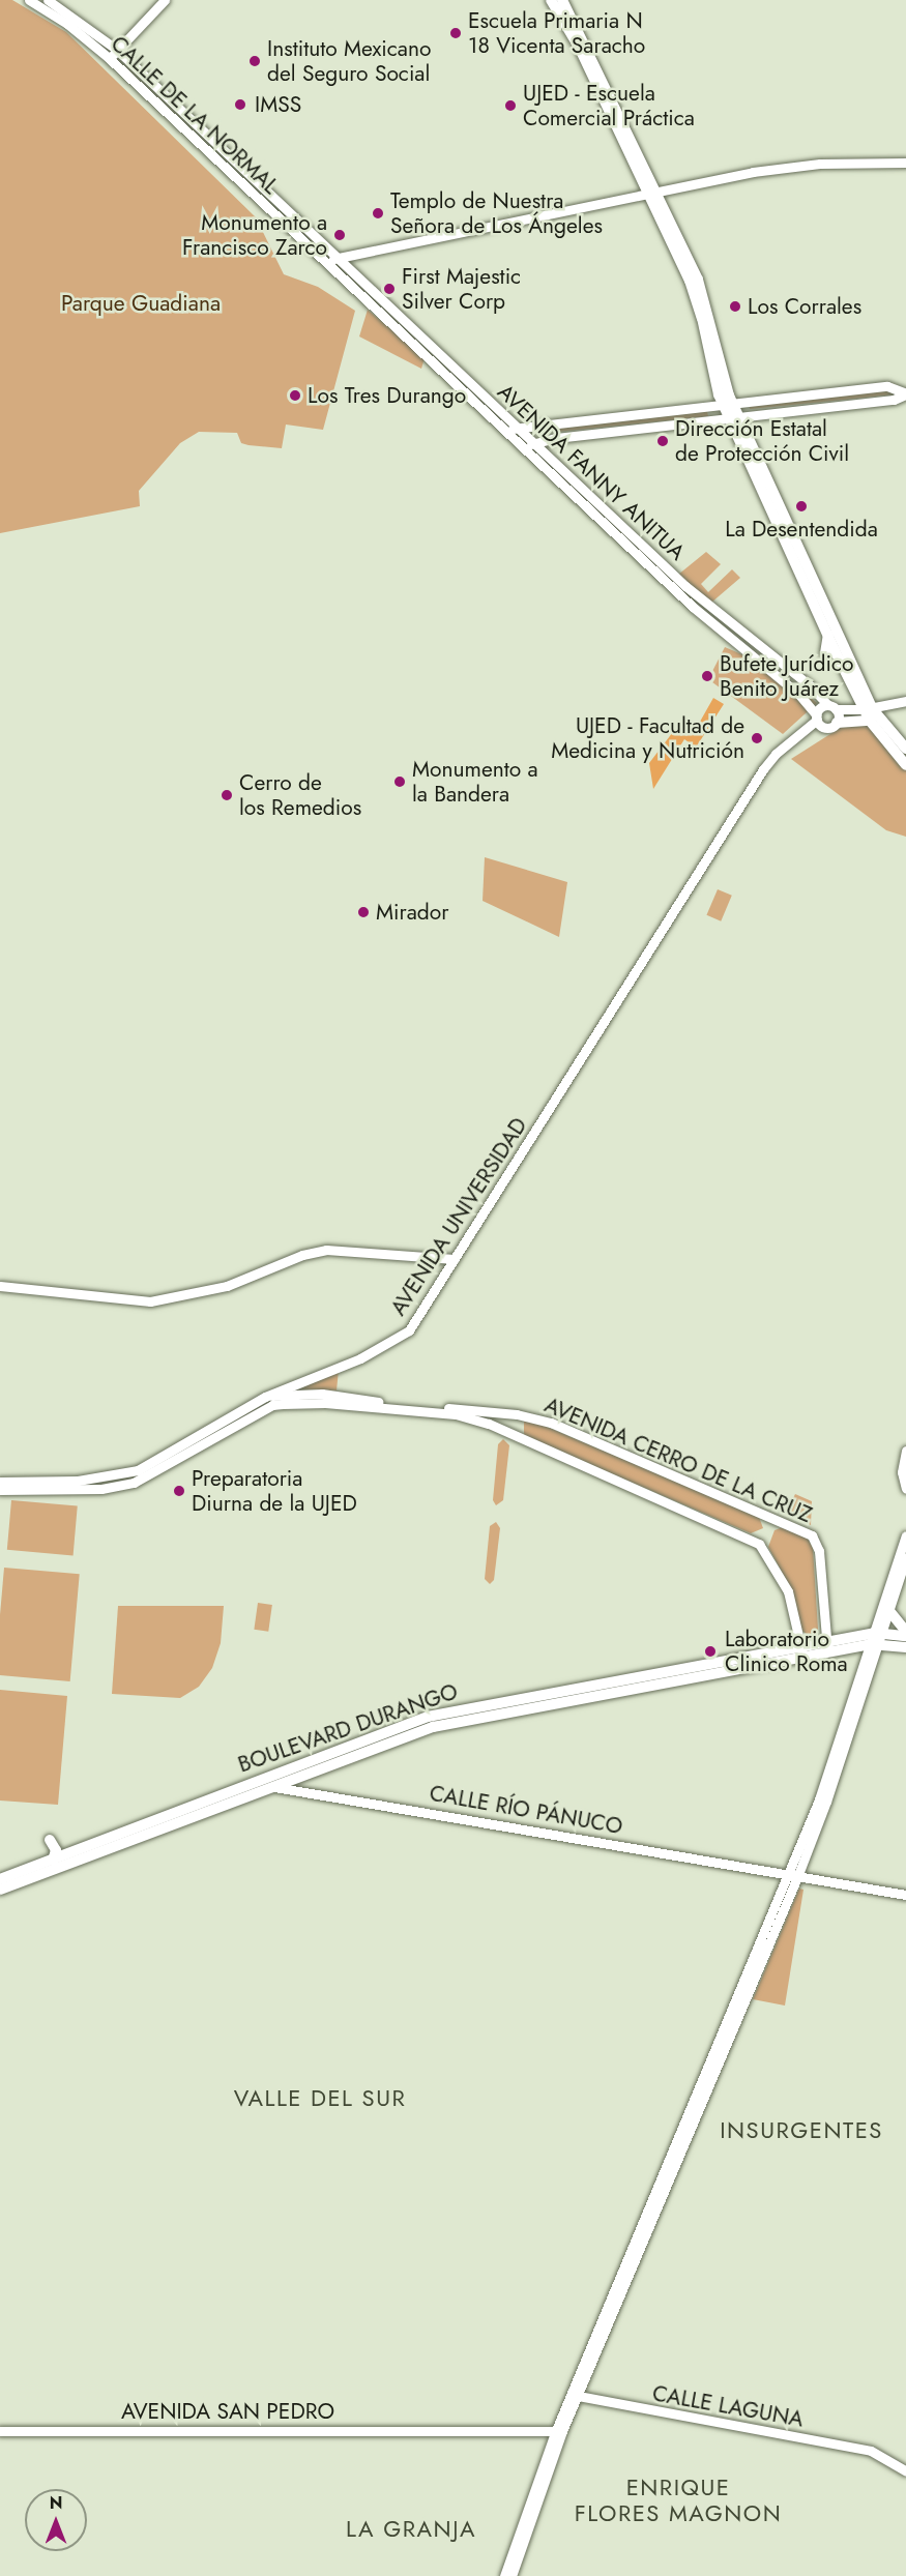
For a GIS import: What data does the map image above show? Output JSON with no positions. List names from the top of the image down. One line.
{"streets":{"main road":["BOULEVARD DURANGO"],"street":["CALLE DE LA NORMAL","AVENIDA FANNY ANITUA","AVENIDA UNIVERSIDAD","AVENIDA CERRO DE LA CRUZ","CALLE RÍO PÁNUCO","CALLE LAGUNA","AVENIDA SAN PEDRO"]},"crossings":[["CALLE DE LA NORMAL","AVENIDA FANNY ANITUA"],["AVENIDA FANNY ANITUA","AVENIDA UNIVERSIDAD"],["AVENIDA UNIVERSIDAD","AVENIDA CERRO DE LA CRUZ"],["AVENIDA CERRO DE LA CRUZ","BOULEVARD DURANGO"],["BOULEVARD DURANGO","CALLE RÍO PÁNUCO"]],"districts":["VALLE DEL SUR","INSURGENTES","ENRIQUE FLORES MAGNON","LA GRANJA"],"parks":["Parque Guadiana"],"places":["Escuela Primaria N 18 Vicenta Saracho","Instituto Mexicano del Seguro Social","IMSS","UJED - Escuela Comercial Práctica","Templo de Nuestra Señora de Los Ángeles","Monumento a Francisco Zarco","First Majestic Silver Corp","Los Corrales","Los Tres Durango","Dirección Estatal de Protección Civil","La Desentendida","Bufete Jurídico Benito Juárez","UJED - Facultad de Medicina y Nutrición","Monumento a la Bandera","Cerro de los Remedios","Mirador","Preparatoria Diurna de la UJED","Laboratorio Clinico Roma"],"north":"top"}
